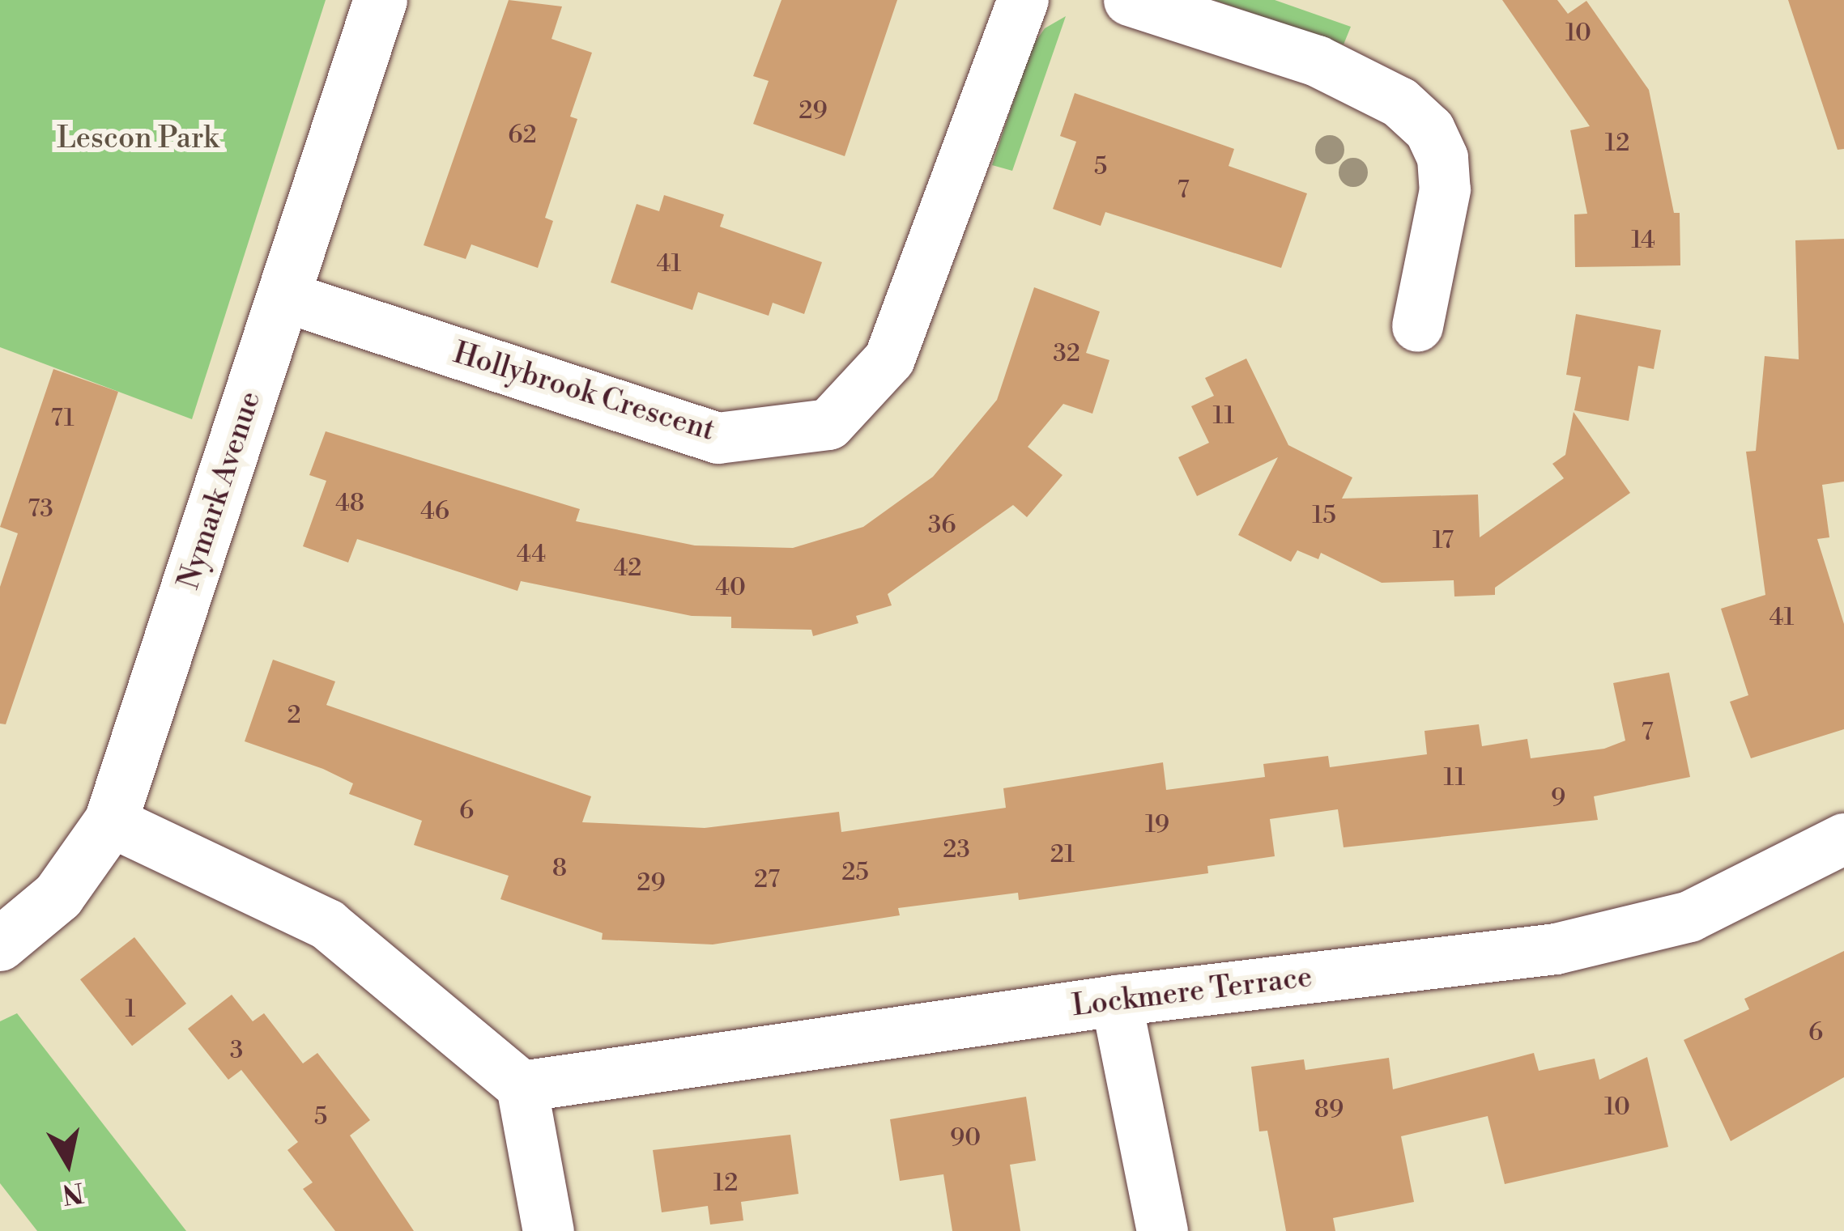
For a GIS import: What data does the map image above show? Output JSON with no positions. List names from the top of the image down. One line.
{"streets":{"street":["Hollybrook Crescent","Nymark Avenue","Lockmere Terrace"]},"crossings":[["Hollybrook Crescent","Nymark Avenue"]],"parks":["Lescon Park"],"house_numbers":["10","29","62","12","5","7","14","41","32","11","71","48","73","46","15","36","17","44","42","40","41","2","7","11","9","6","19","23","21","8","25","27","29","1","6","3","10","89","5","90","12"],"north":"bottom"}
